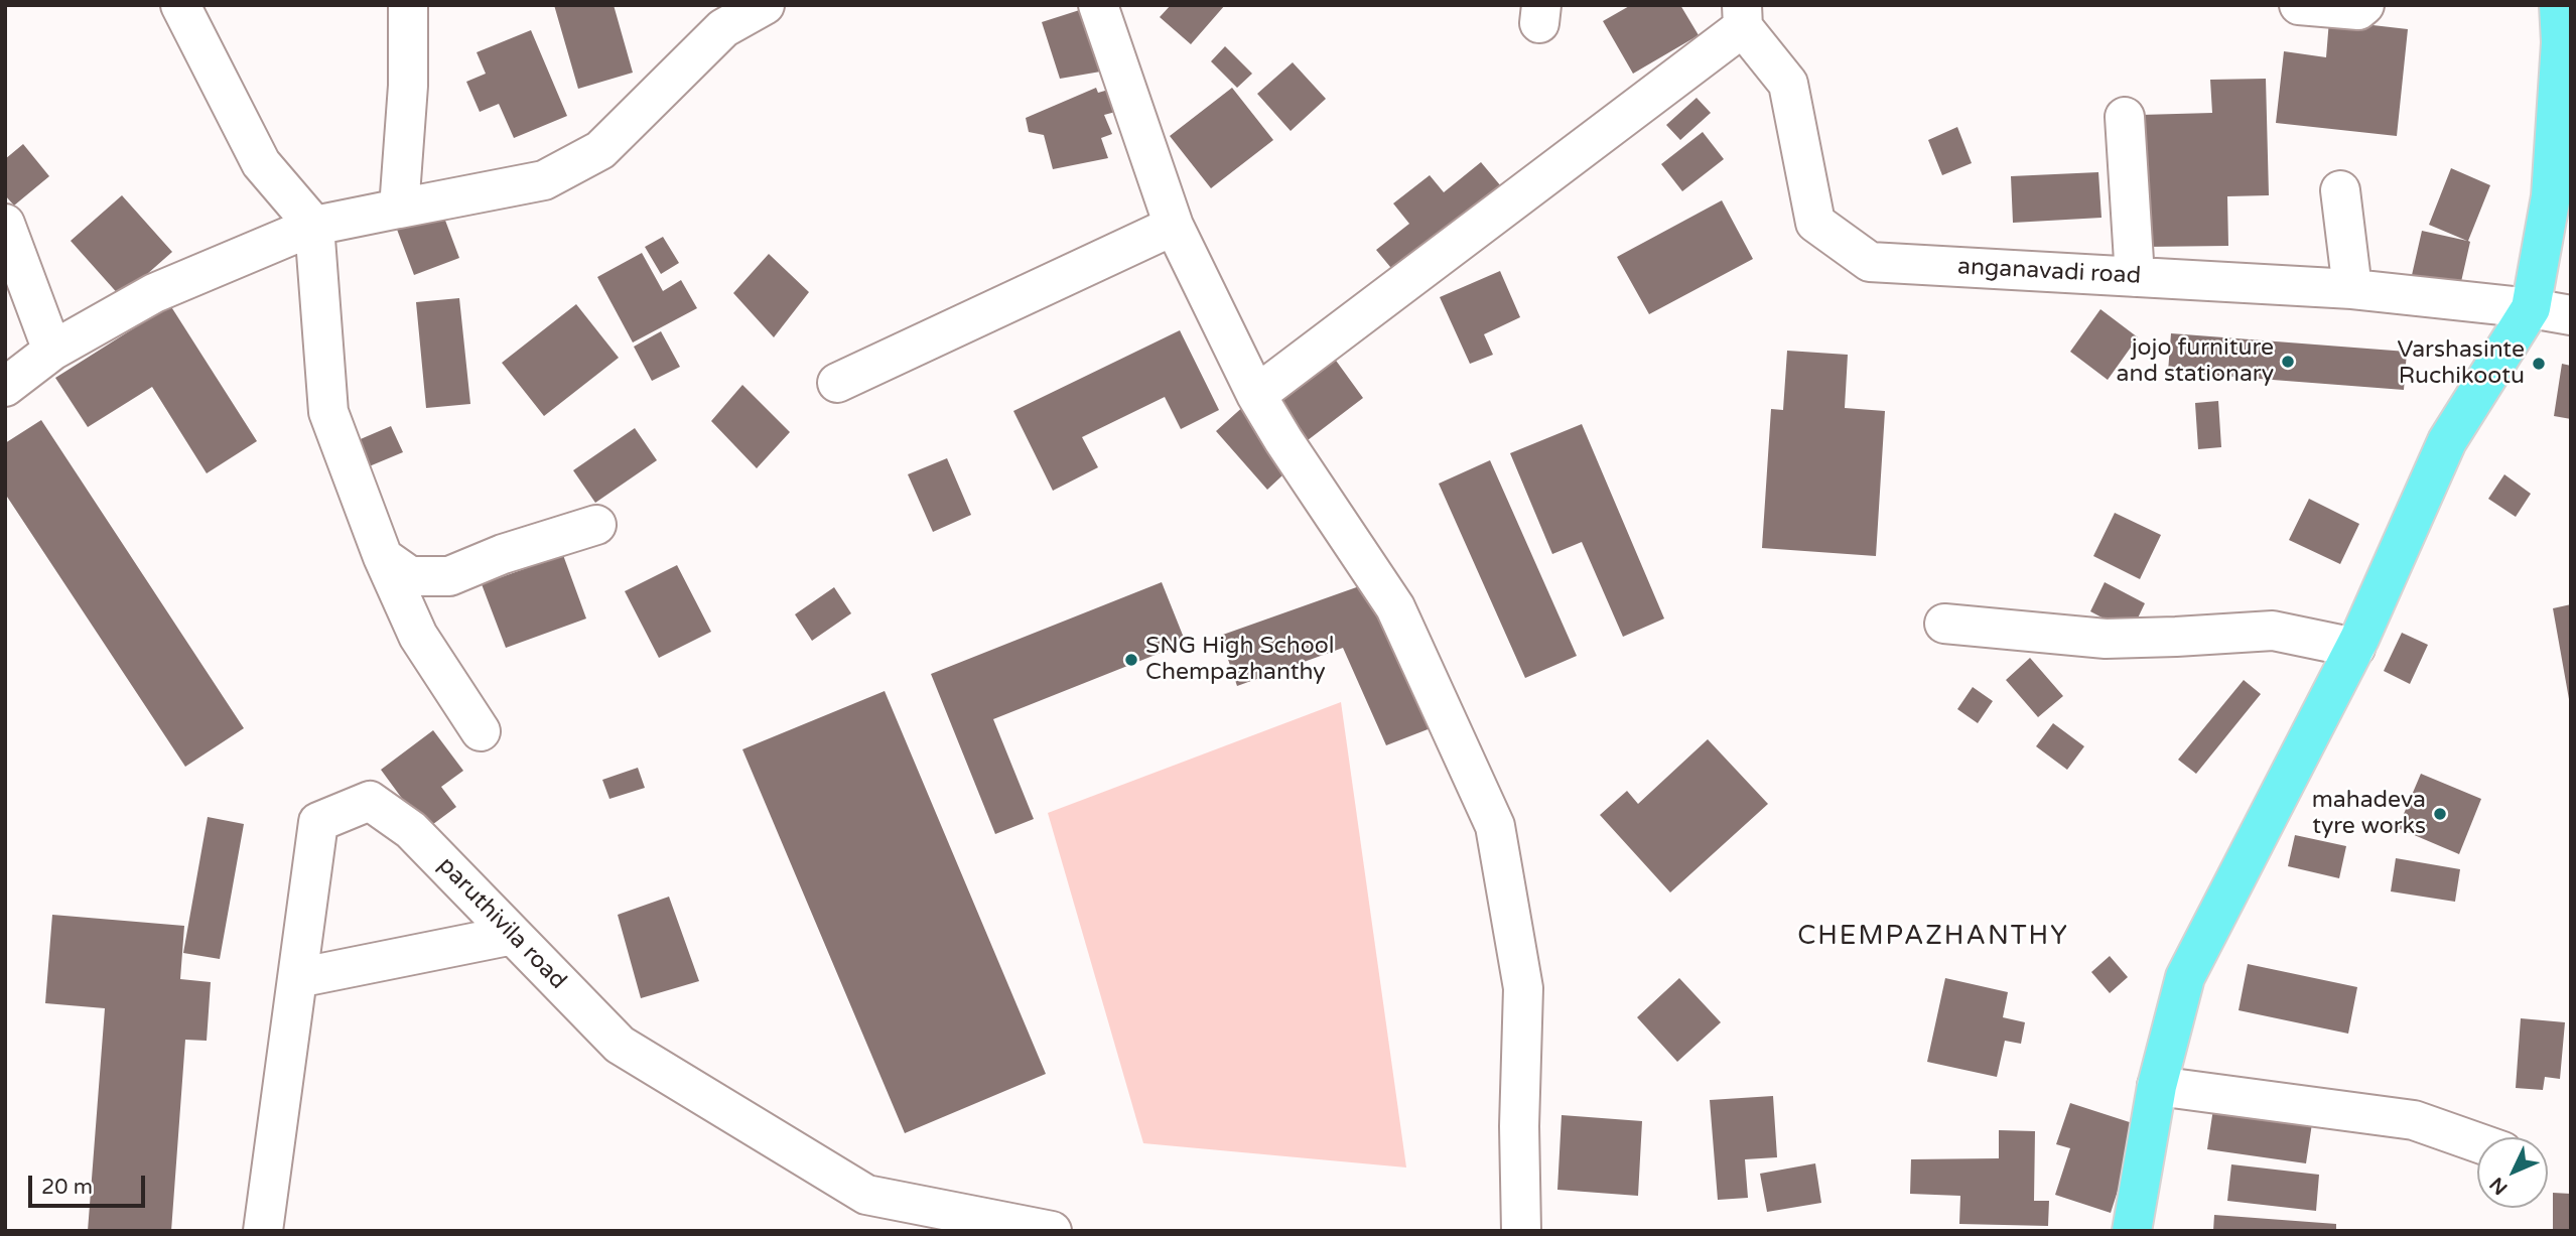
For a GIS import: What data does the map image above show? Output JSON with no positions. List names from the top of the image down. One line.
{"streets":{"street":["anganavadi road","paruthivila road"]},"districts":["CHEMPAZHANTHY"],"places":["jojo furniture and stationary","Varshasinte Ruchikootu","SNG High School Chempazhanthy","mahadeva tyre works"],"scale_bar":"20 m","north":"bottom left"}
